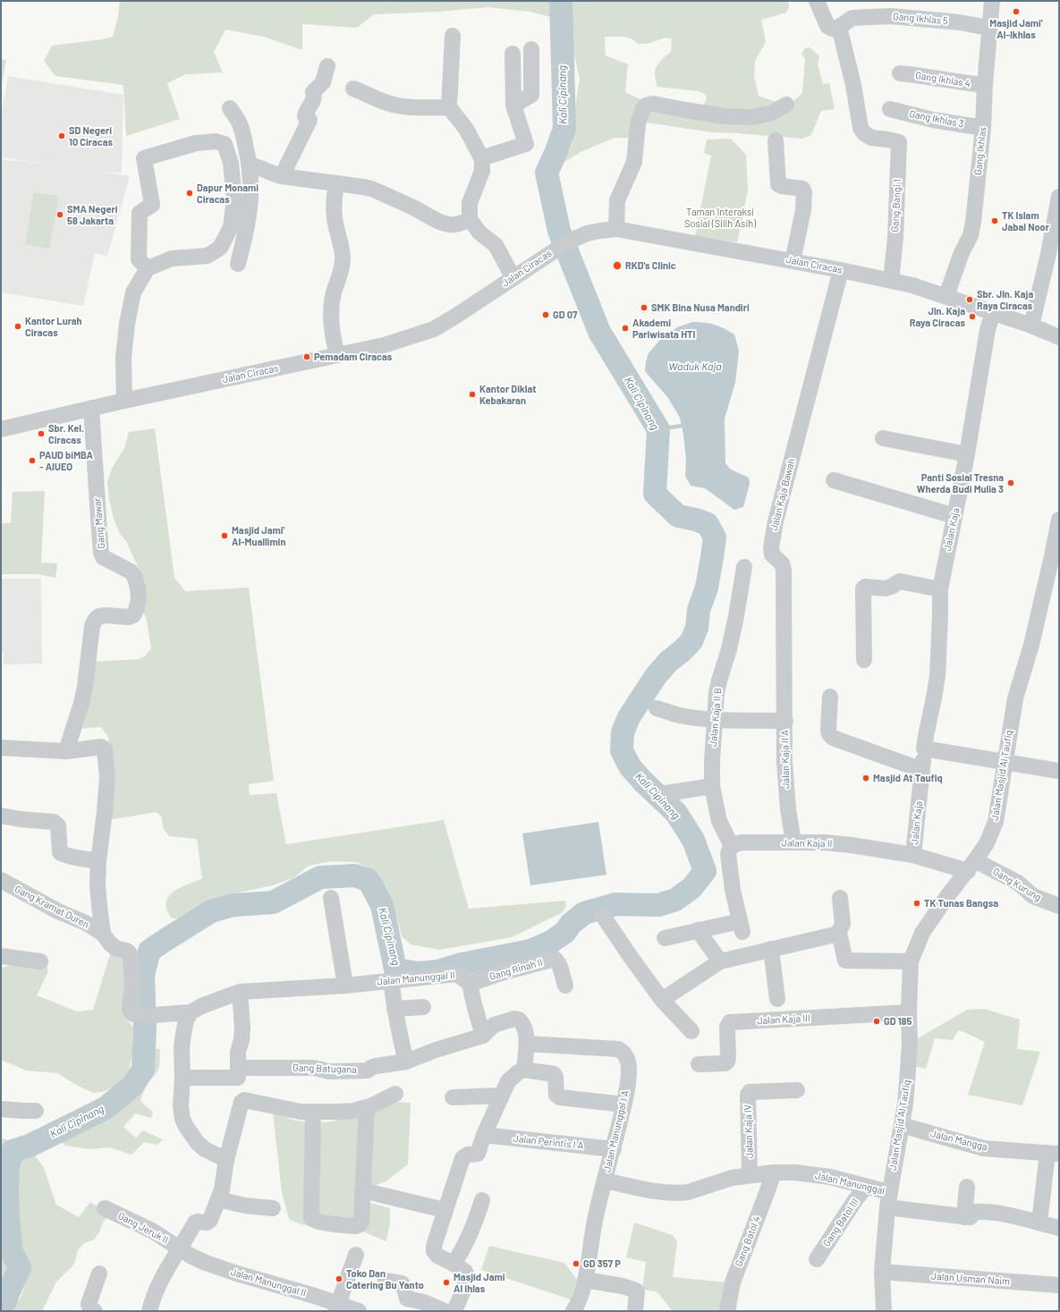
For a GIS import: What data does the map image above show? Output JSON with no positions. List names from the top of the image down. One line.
{"streets":{"street":["Gang Ikhlas 5","Gang Ikhlas 4","Gang Ikhlas 3","Gang Ikhlas","Gang Bangi 1","Jalan Ciracas","Jalan Kaja Bawah","Gang Mawar","Jalan Kaja","Jalan Kaja II B","Jalan Kaja II A","Jalan Masjid Al Taufiq","Jalan Kaja II","Gang Kurung","Gang Kramat Duren","Gang Rinah II","Jalan Manunggal II","Jalan Kaja III","Gang Batugana","Jalan Manunggal I A","Jalan Kaja IV","Jalan Mangga","Jalan Perintis I A","Jalan Manunggal","Gang Batol III","Gang Jeruk II","Gang Batol 4","Jalan Usman Naim"]},"crossings":[["Gang Ikhlas 5","Gang Ikhlas"],["Gang Ikhlas 5","Gang Bangi 1"],["Gang Ikhlas 4","Gang Ikhlas"],["Gang Ikhlas 3","Gang Ikhlas"],["Gang Ikhlas","Jalan Ciracas"],["Gang Bangi 1","Jalan Ciracas"],["Jalan Ciracas","Jalan Kaja Bawah"],["Jalan Ciracas","Gang Mawar"],["Jalan Ciracas","Jalan Kaja"],["Jalan Kaja Bawah","Jalan Kaja II A"],["Jalan Kaja","Jalan Kaja II"],["Jalan Kaja II B","Jalan Kaja II A"],["Jalan Kaja II B","Jalan Kaja II"],["Jalan Kaja II A","Jalan Kaja II"],["Jalan Masjid Al Taufiq","Jalan Kaja II"],["Jalan Masjid Al Taufiq","Gang Kurung"],["Jalan Masjid Al Taufiq","Jalan Kaja III"],["Jalan Masjid Al Taufiq","Jalan Mangga"],["Jalan Masjid Al Taufiq","Jalan Manunggal"],["Jalan Masjid Al Taufiq","Jalan Usman Naim"],["Jalan Kaja II","Gang Kurung"],["Gang Kramat Duren","Jalan Manunggal II"],["Gang Rinah II","Jalan Manunggal II"],["Jalan Manunggal II","Gang Batugana"],["Jalan Manunggal II","Gang Jeruk II"],["Jalan Manunggal I A","Jalan Perintis I A"],["Jalan Manunggal I A","Jalan Manunggal"],["Jalan Kaja IV","Jalan Manunggal"],["Jalan Manunggal","Gang Batol III"],["Jalan Manunggal","Gang Batol 4"]],"water":["Kali Cipinang","Waduk Kaja"],"parks":["Taman Interaksi Sosial (Silih Asih)"],"places":["Masjid Jami' Al-Ikhlas","SD Negeri 10 Ciracas","Dapur Monami Ciracas","SMA Negeri 58 Jakarta","TK Islam Jabal Noor","RKD's Clinic","Sbr. Jln. Kaja Raya Ciracas","SMK Bina Nusa Mandiri","GD 07","Jln. Kaja Raya Ciracas","Kantor Lurah Ciracas","Akademi Pariwisata HTI","Pemadam Ciracas","Kantor Diklat Kebakaran","Sbr. Kel. Ciracas","PAUD biMBA - AIUEO","Panti Sosial Tresna Wherda Budi Mulia 3","Masjid Jami' Al-Muallimin","Masjid At Taufiq","TK Tunas Bangsa","GD 185","GD 357 P","Toko Dan Catering Bu Yanto","Masjid Jami Al Ihlas"]}
